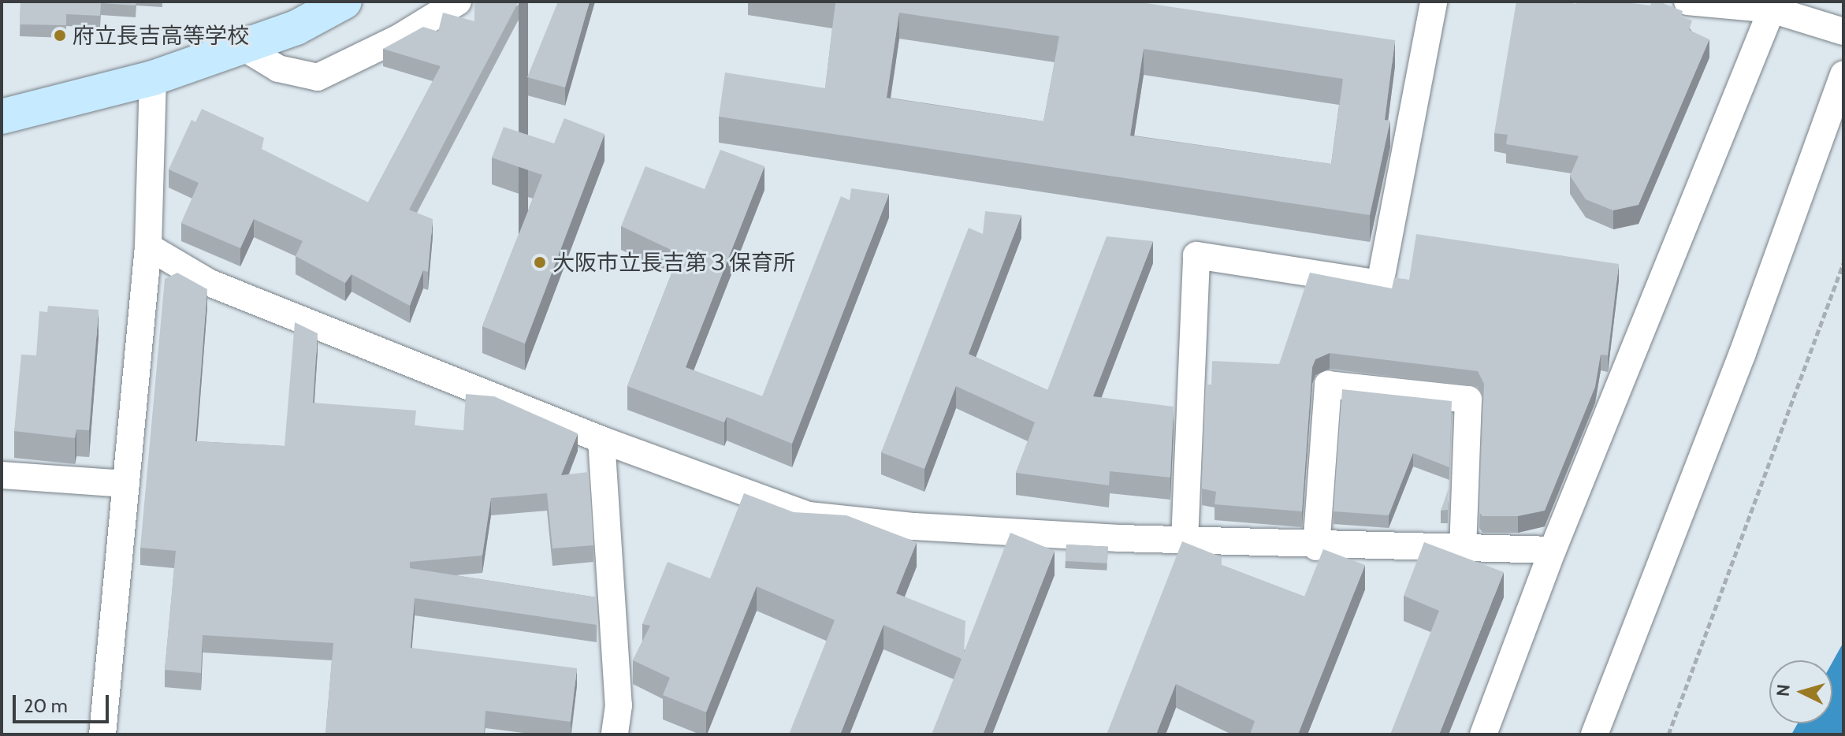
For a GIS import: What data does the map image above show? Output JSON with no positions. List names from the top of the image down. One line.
{"places":["府立長吉高等学校","大阪市立長吉第３保育所"],"scale_bar":"20 m","north":"left"}
